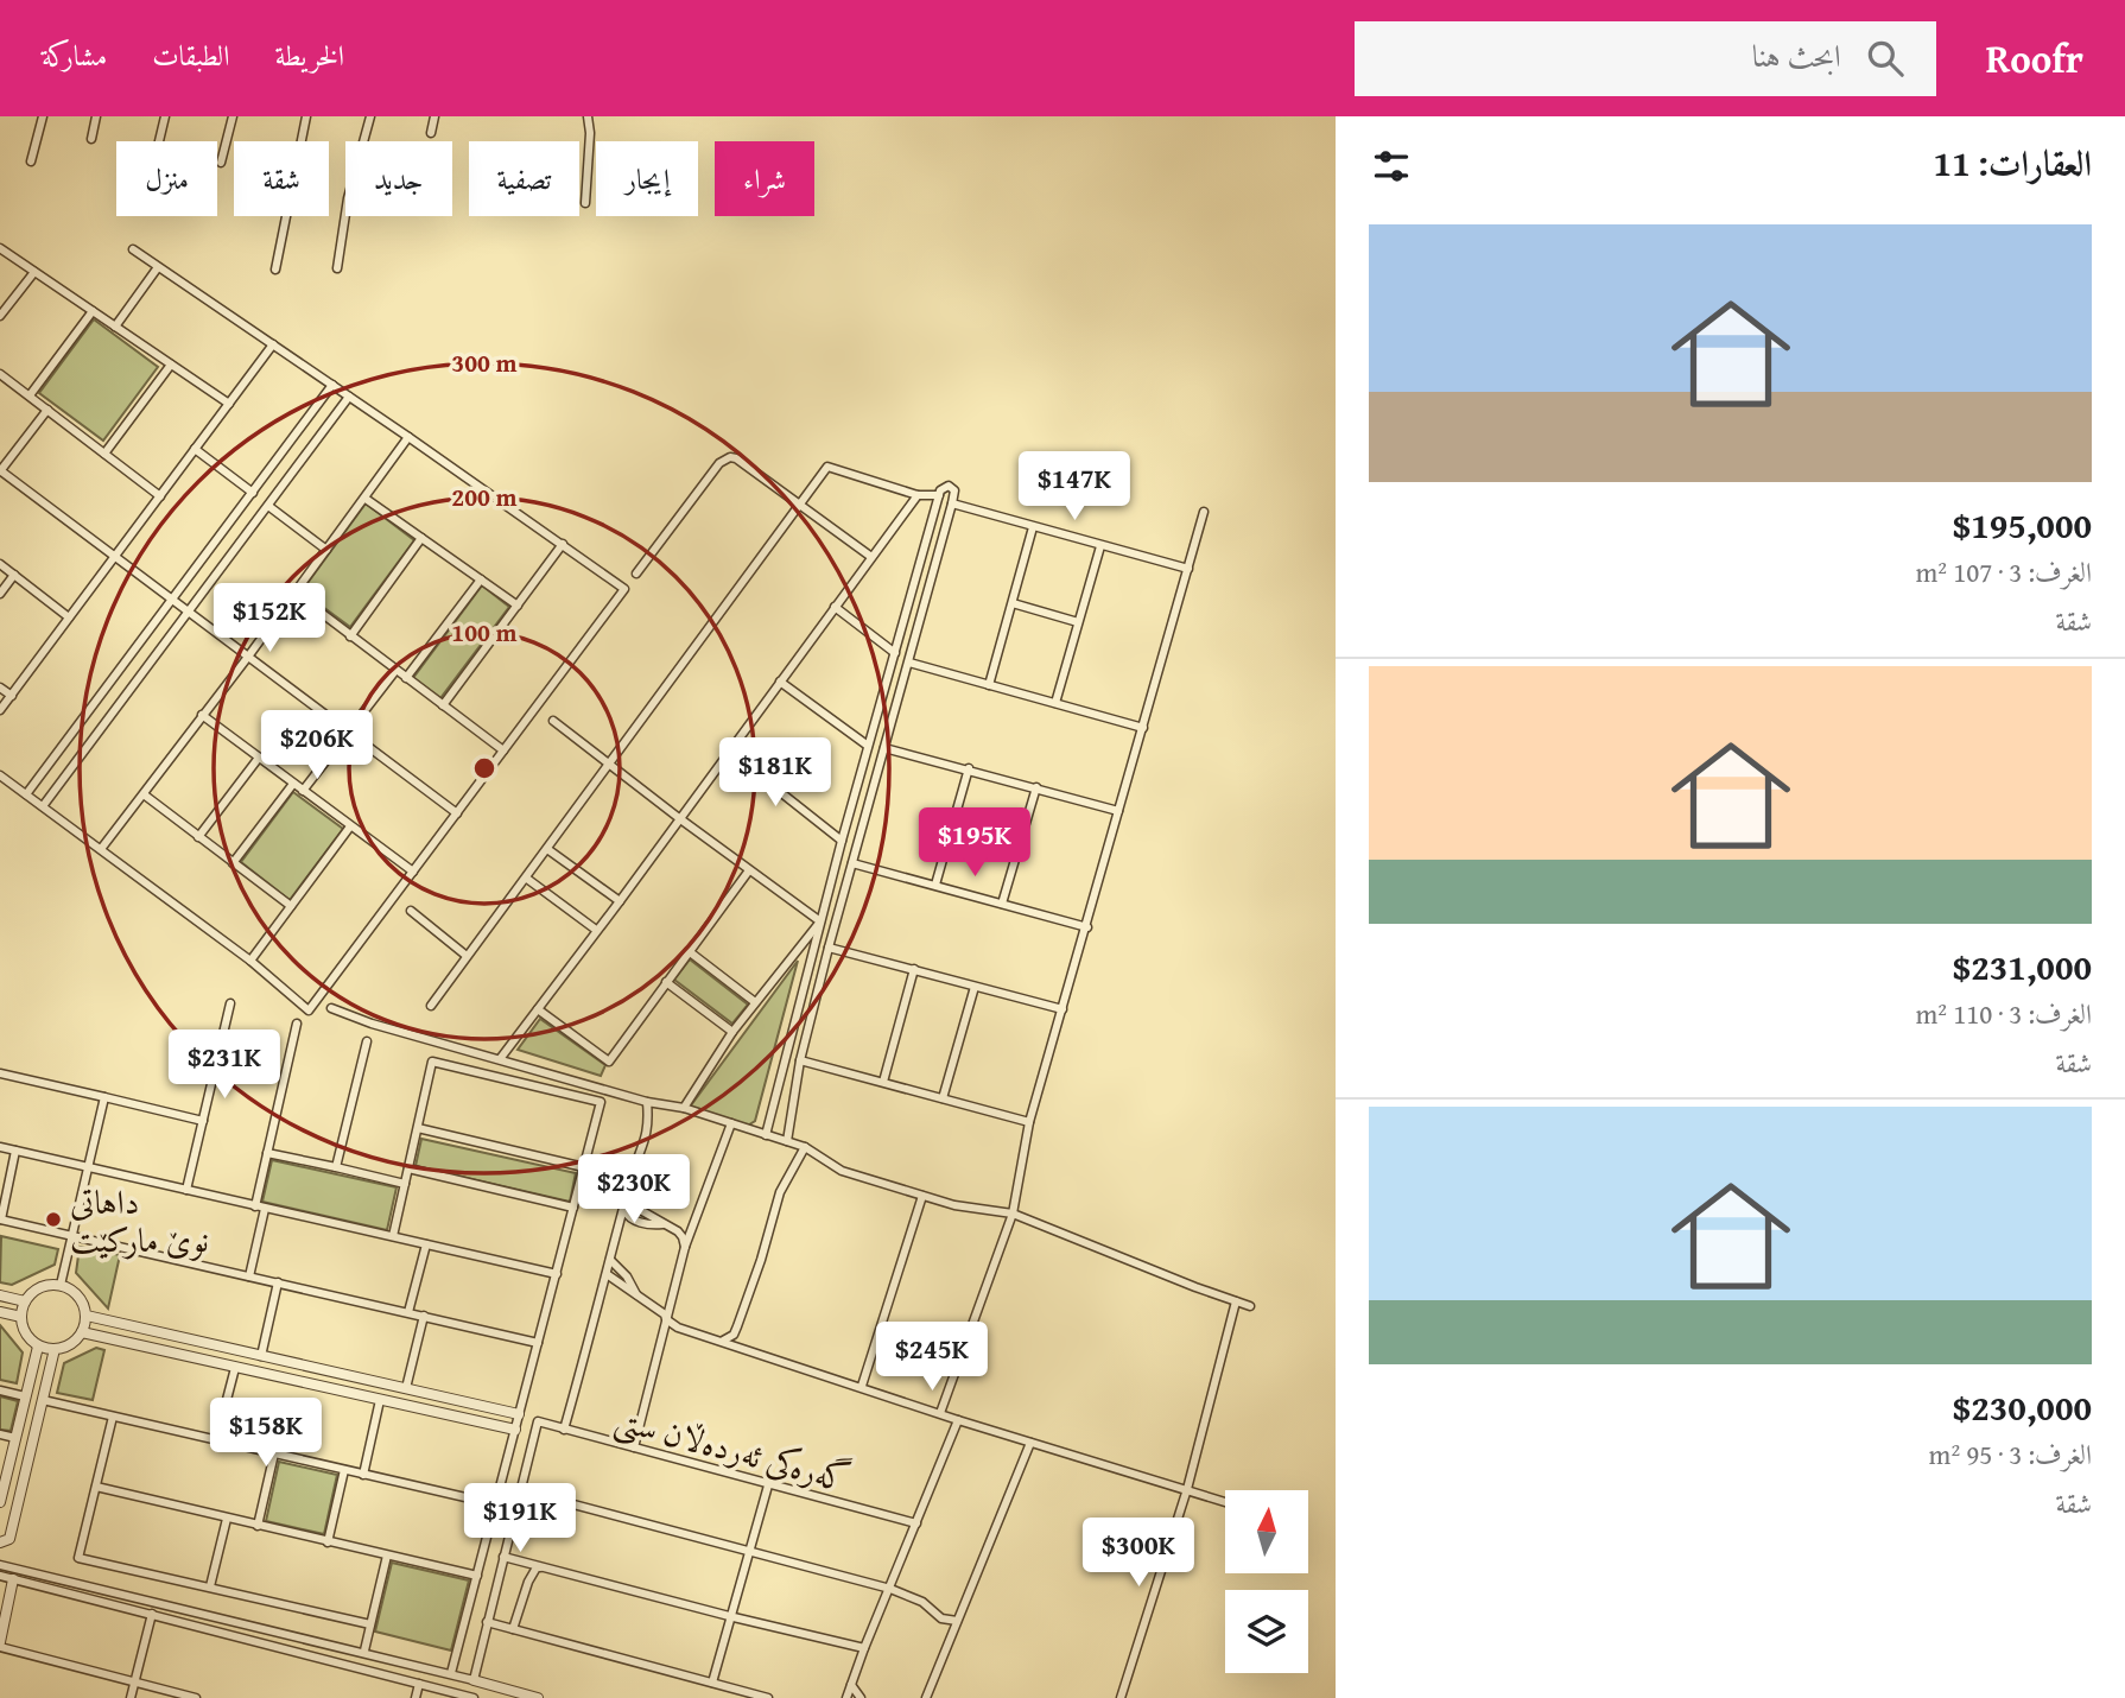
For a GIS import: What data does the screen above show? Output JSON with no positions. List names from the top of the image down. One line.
{"streets":{"street":["گەرەکی ئەردەڵان ستی"]},"places":["داهاتی نوێ مارکێت"],"north":"top","page":{"header":"Roofr","search":"ابحث هنا","nav":["الخريطة","الطبقات","مشاركة"],"heading":"العقارات: 11","chip":["شراء","إيجار","تصفية","جديد","شقة","منزل"],"list":[{"name":"$195,000","note":"الغرف: 3 · 107 m² · شقة"},{"name":"$231,000","note":"الغرف: 3 · 110 m² · شقة"},{"name":"$230,000","note":"الغرف: 3 · 95 m² · شقة"}],"price":["$147K","$152K","$206K","$181K","$195K","$231K","$230K","$245K","$158K","$191K","$300K"]},"rings":["300 m","200 m","100 m"]}
